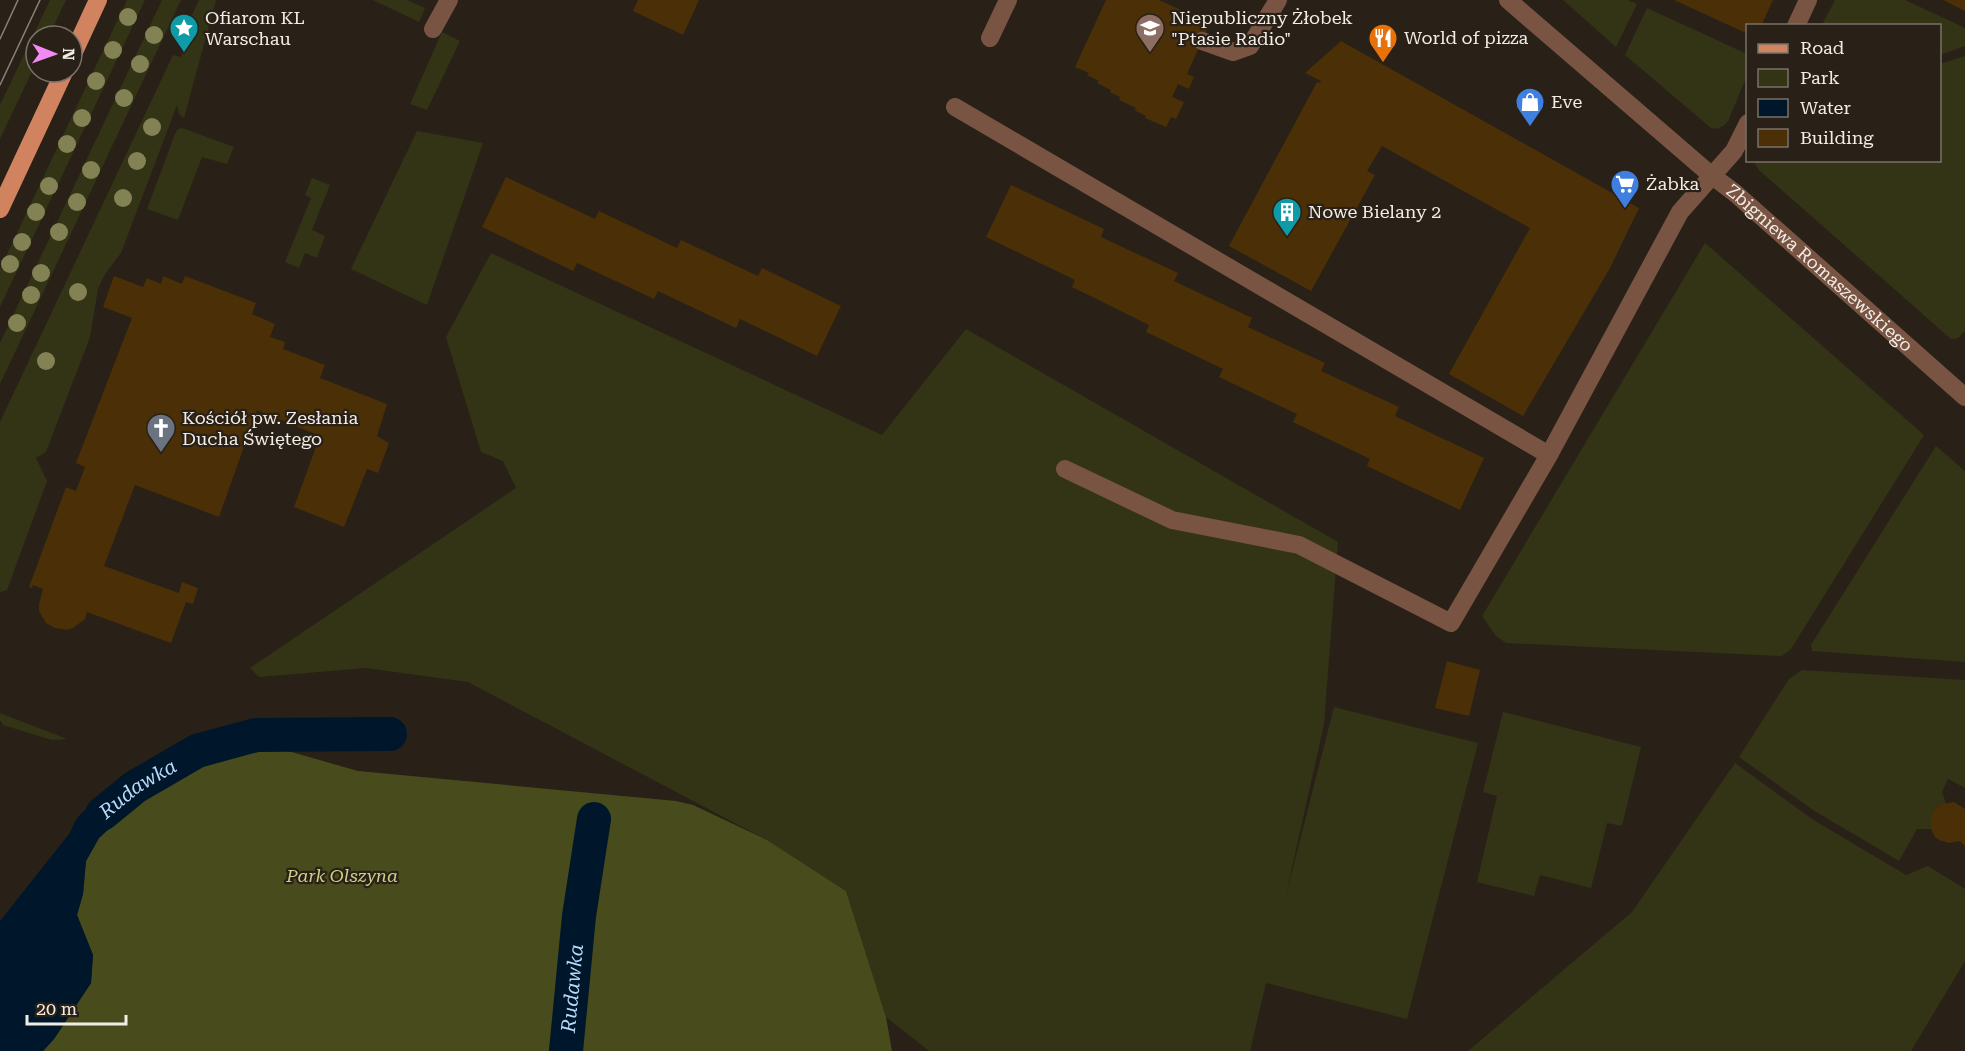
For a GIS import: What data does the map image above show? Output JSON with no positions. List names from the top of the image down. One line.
{"streets":{"street":["Zbigniewa Romaszewskiego"]},"water":["Rudawka"],"parks":["Park Olszyna"],"places":{"place":["Ofiarom KL Warschau"],"school or university":["Niepubliczny Żłobek \"Ptasie Radio\""],"restaurant":["World of pizza"],"shop":["Eve"],"supermarket":["Żabka"],"building":["Nowe Bielany 2"],"church":["Kościół pw. Zesłania Ducha Świętego"]},"legend":["Road","Park","Water","Building"],"scale_bar":"20 m","north":"right"}
